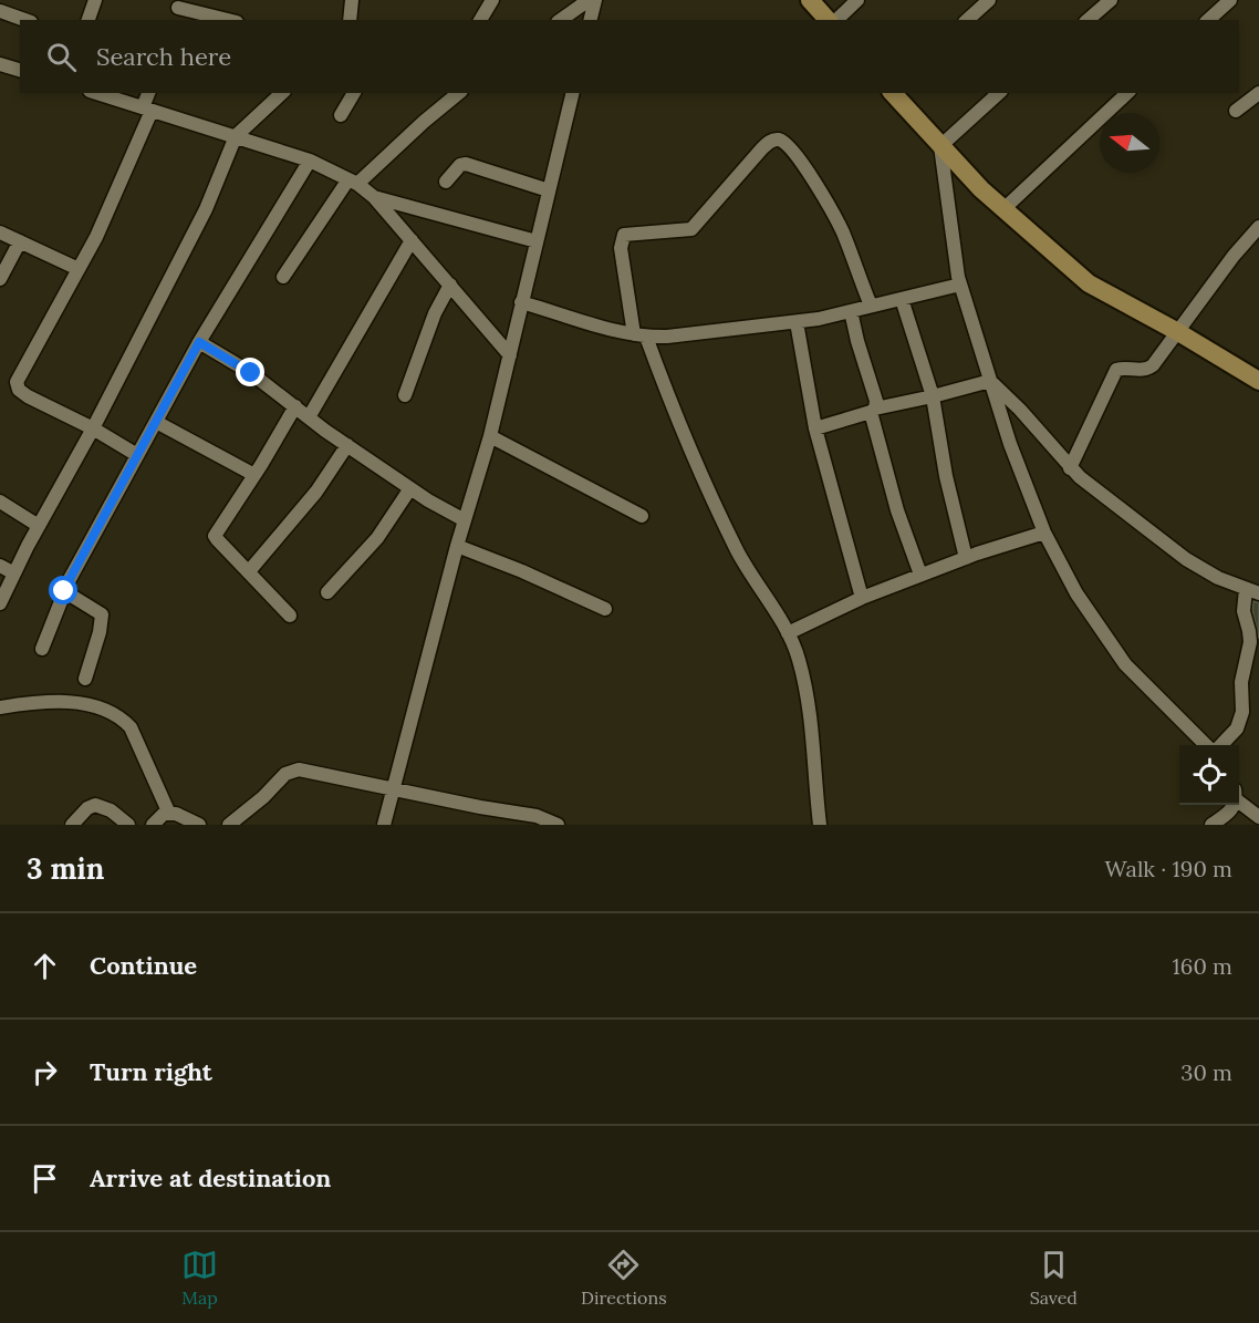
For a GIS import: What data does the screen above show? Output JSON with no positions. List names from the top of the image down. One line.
{"north":"left","page":{"search":"Search here","heading":["3 min","Walk · 190 m"],"list":[["Continue","160 m"],["Turn right","30 m"],"Arrive at destination"],"nav":["Map","Directions","Saved"]}}
